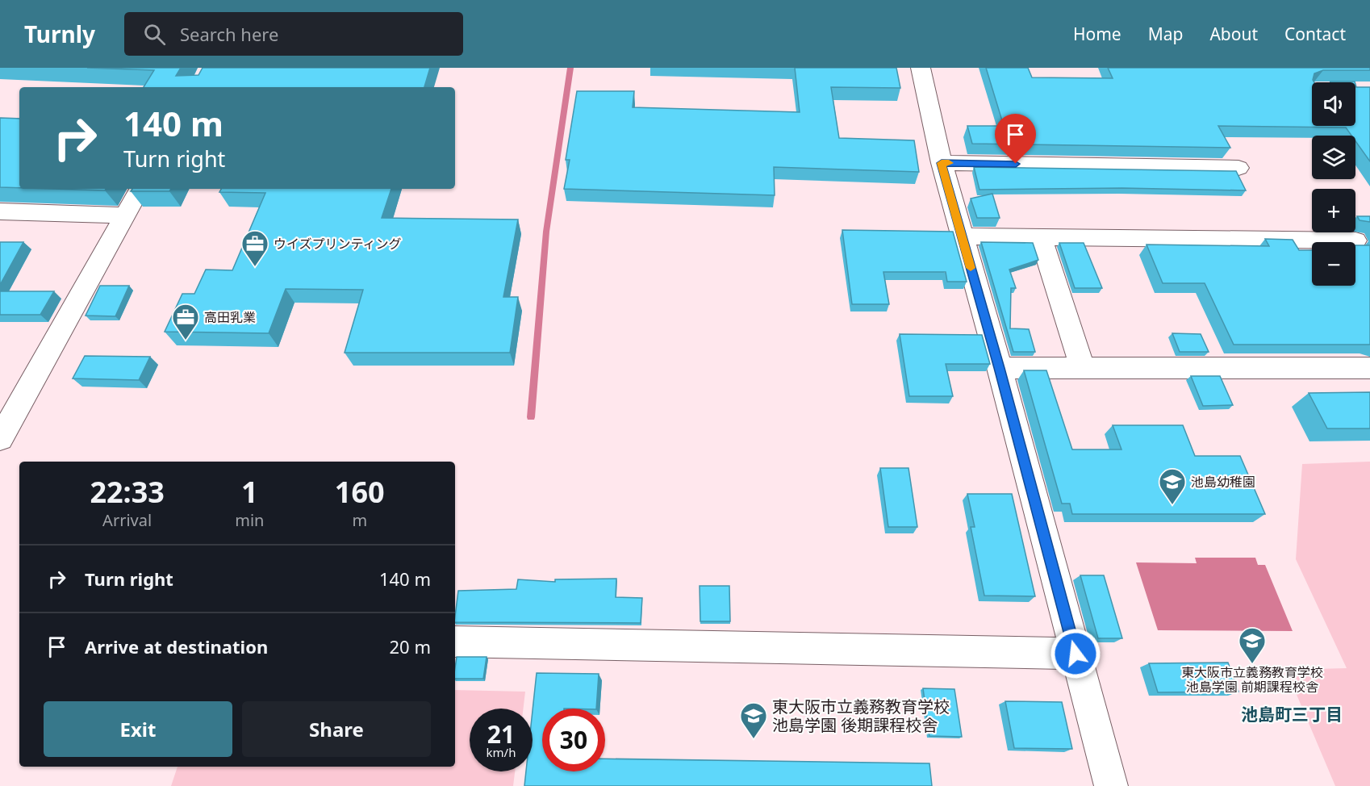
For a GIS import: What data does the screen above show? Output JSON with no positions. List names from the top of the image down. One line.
{"districts":["池島町三丁目"],"places":{"office":["ウイズプリンティング","高田乳業"],"school or university":["池島幼稚園","東大阪市立義務教育学校 池島学園 前期課程校舎","東大阪市立義務教育学校 池島学園 後期課程校舎"]},"page":{"header":"Turnly","search":"Search here","nav":["Home","Map","About","Contact"],"map_buttons":["+","−"],"turn":["140 m","Turn right"],"eta":["22:33","Arrival","1","min","160","m"],"list":[{"name":"Turn right","value":"140 m"},{"name":"Arrive at destination","value":"20 m"}],"buttons":["Exit","Share"],"speed":"21 km/h","limit":"30"}}
